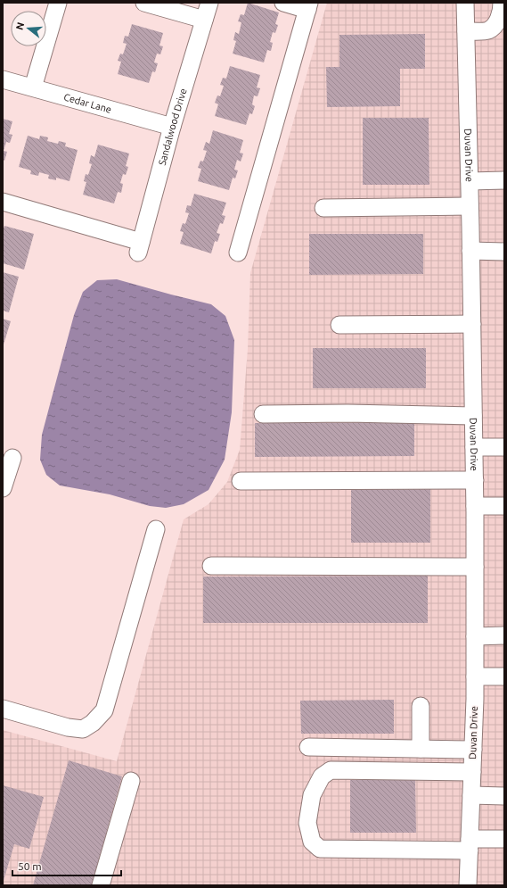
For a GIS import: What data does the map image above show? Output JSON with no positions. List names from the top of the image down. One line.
{"streets":{"street":["Cedar Lane","Sandalwood Drive","Duvan Drive"]},"crossings":[["Cedar Lane","Sandalwood Drive"]],"scale_bar":"50 m","north":"left"}
